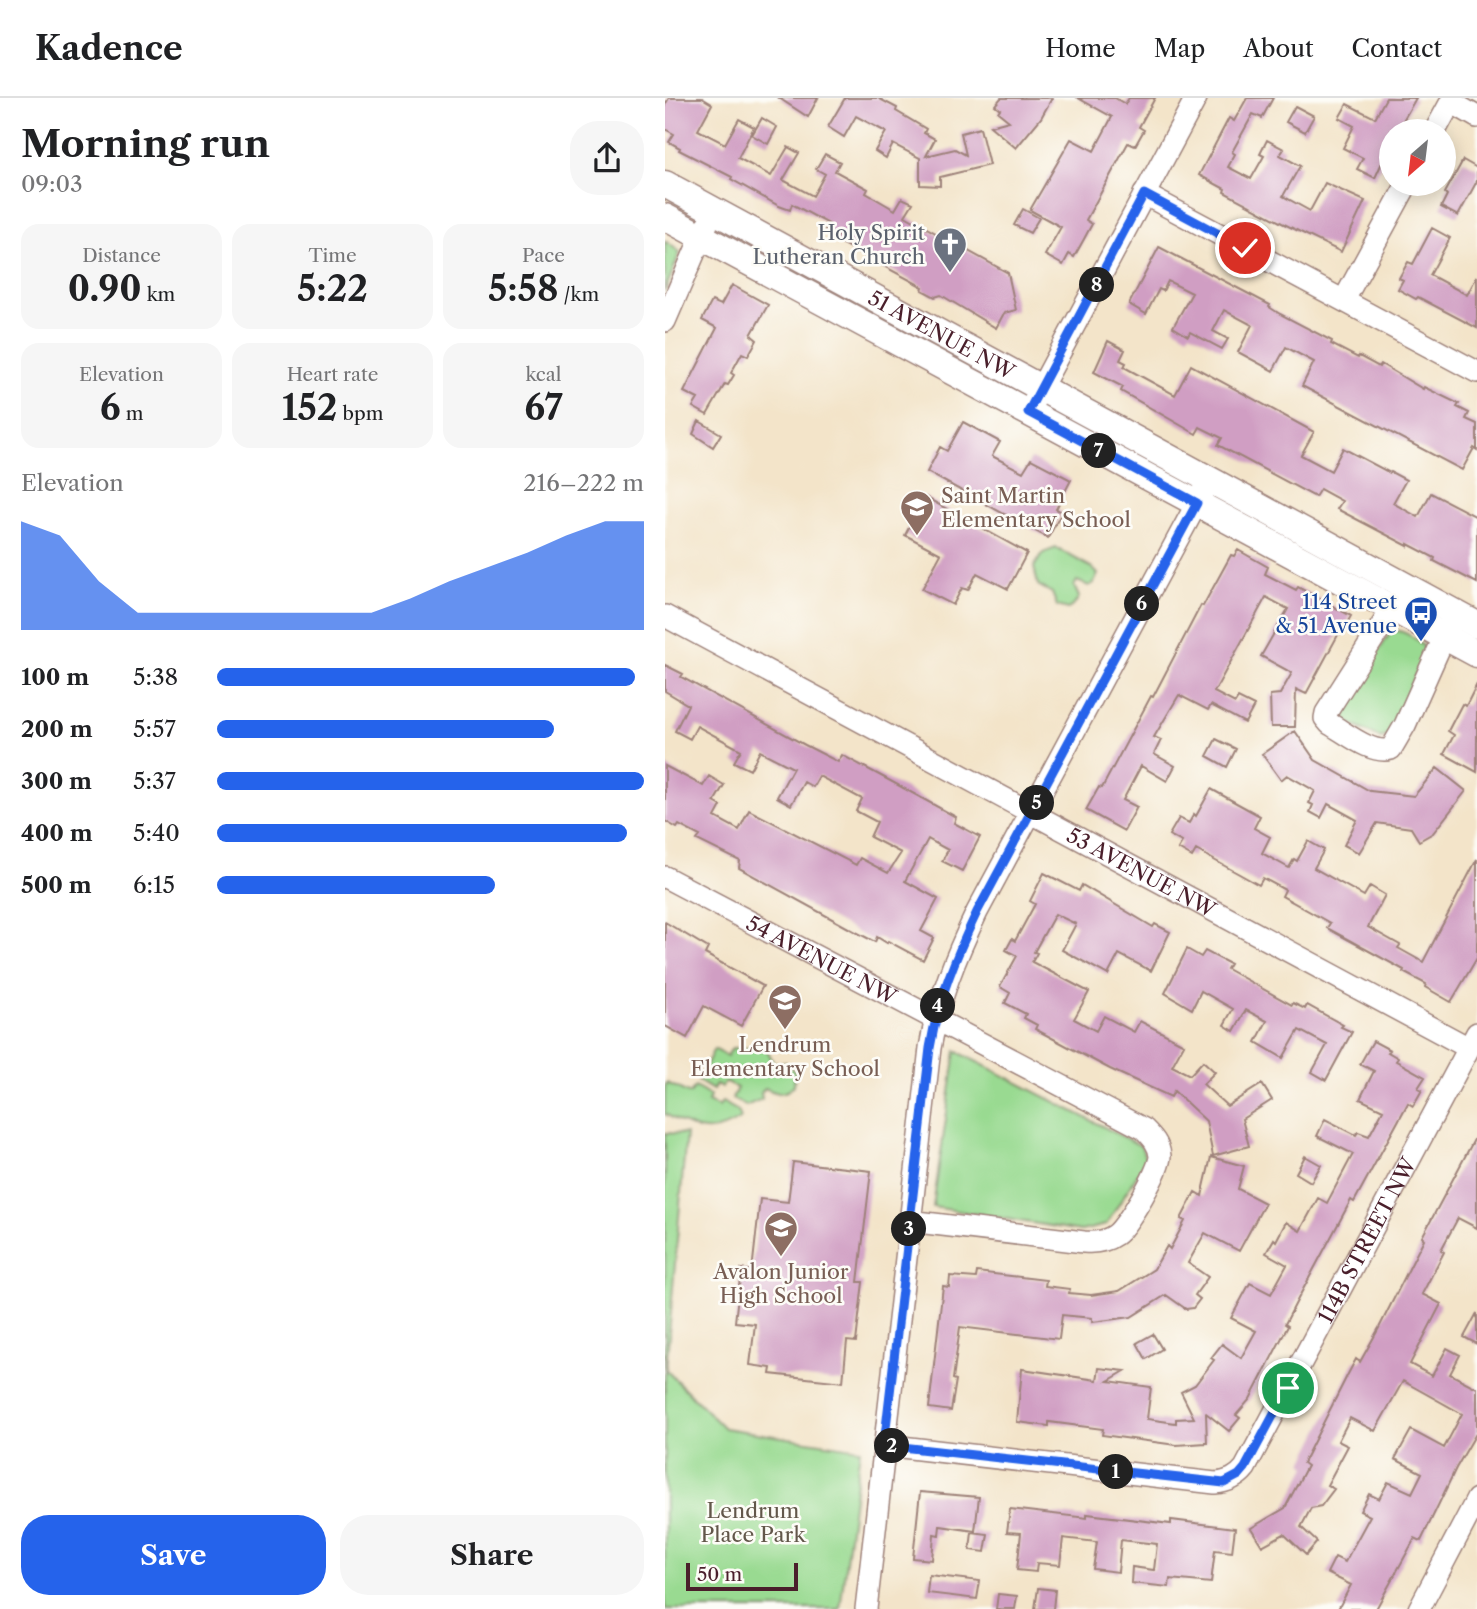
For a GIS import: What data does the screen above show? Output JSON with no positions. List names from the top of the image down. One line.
{"streets":{"main road":["51 AVENUE NW"],"street":["53 AVENUE NW","54 AVENUE NW","114B STREET NW"]},"crossings":[["53 AVENUE NW","114B STREET NW"]],"parks":["Lendrum Place Park"],"places":{"church":["Holy Spirit Lutheran Church"],"school or university":["Saint Martin Elementary School","Lendrum Elementary School","Avalon Junior High School"],"bus stop":["114 Street & 51 Avenue"]},"scale_bar":"50 m","north":"bottom left","page":{"header":"Kadence","nav":["Home","Map","About","Contact"],"heading":["Morning run","09:03"],"stats":[["Distance","0.90 km"],["Time","5:22"],["Pace","5:58 /km"],["Elevation","6 m"],["Heart rate","152 bpm"],["kcal","67"]],"pins":["8","7","6","5","4","3","2","1"],"chart":["Elevation","216–222 m"],"list":[{"name":"100 m","note":"5:38"},{"name":"200 m","note":"5:57"},{"name":"300 m","note":"5:37"},{"name":"400 m","note":"5:40"},{"name":"500 m","note":"6:15"}],"buttons":["Save","Share"],"scale":"50 m"}}
